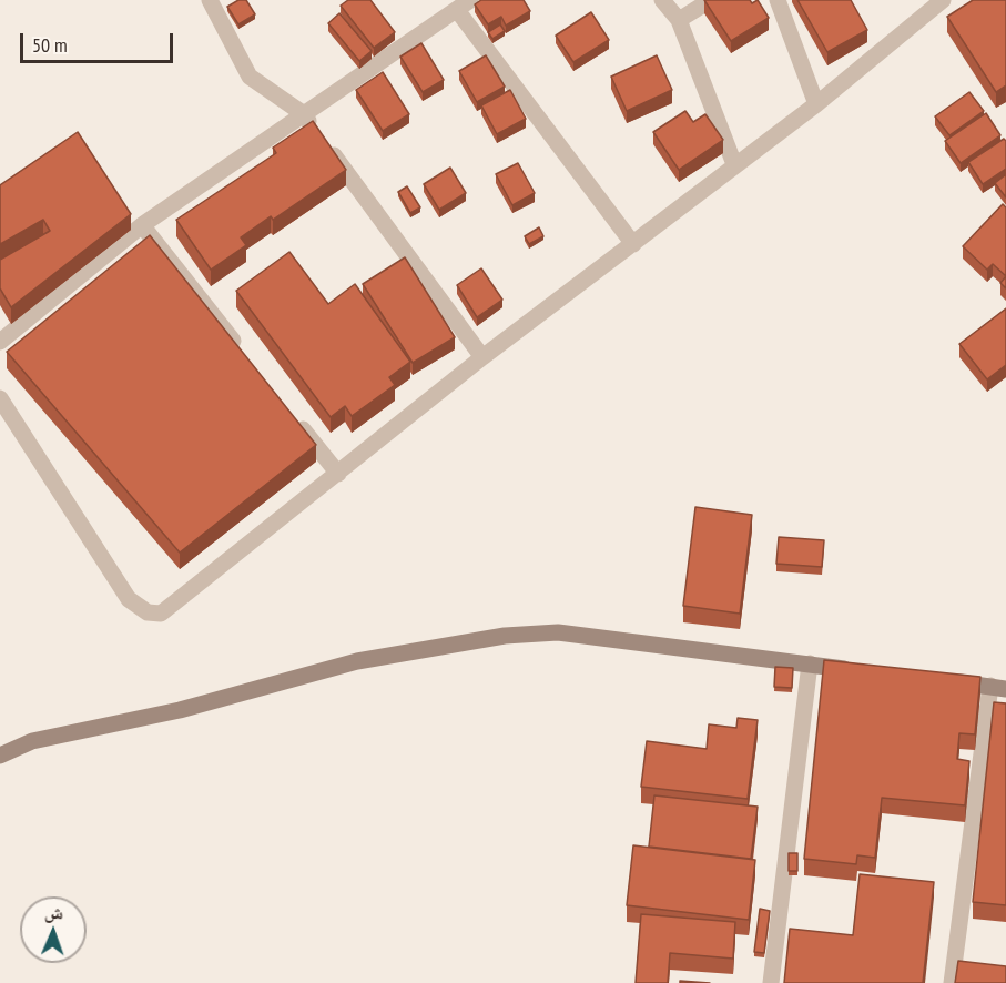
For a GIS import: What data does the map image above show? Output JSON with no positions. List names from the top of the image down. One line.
{"scale_bar":"50 m","north":"top"}
